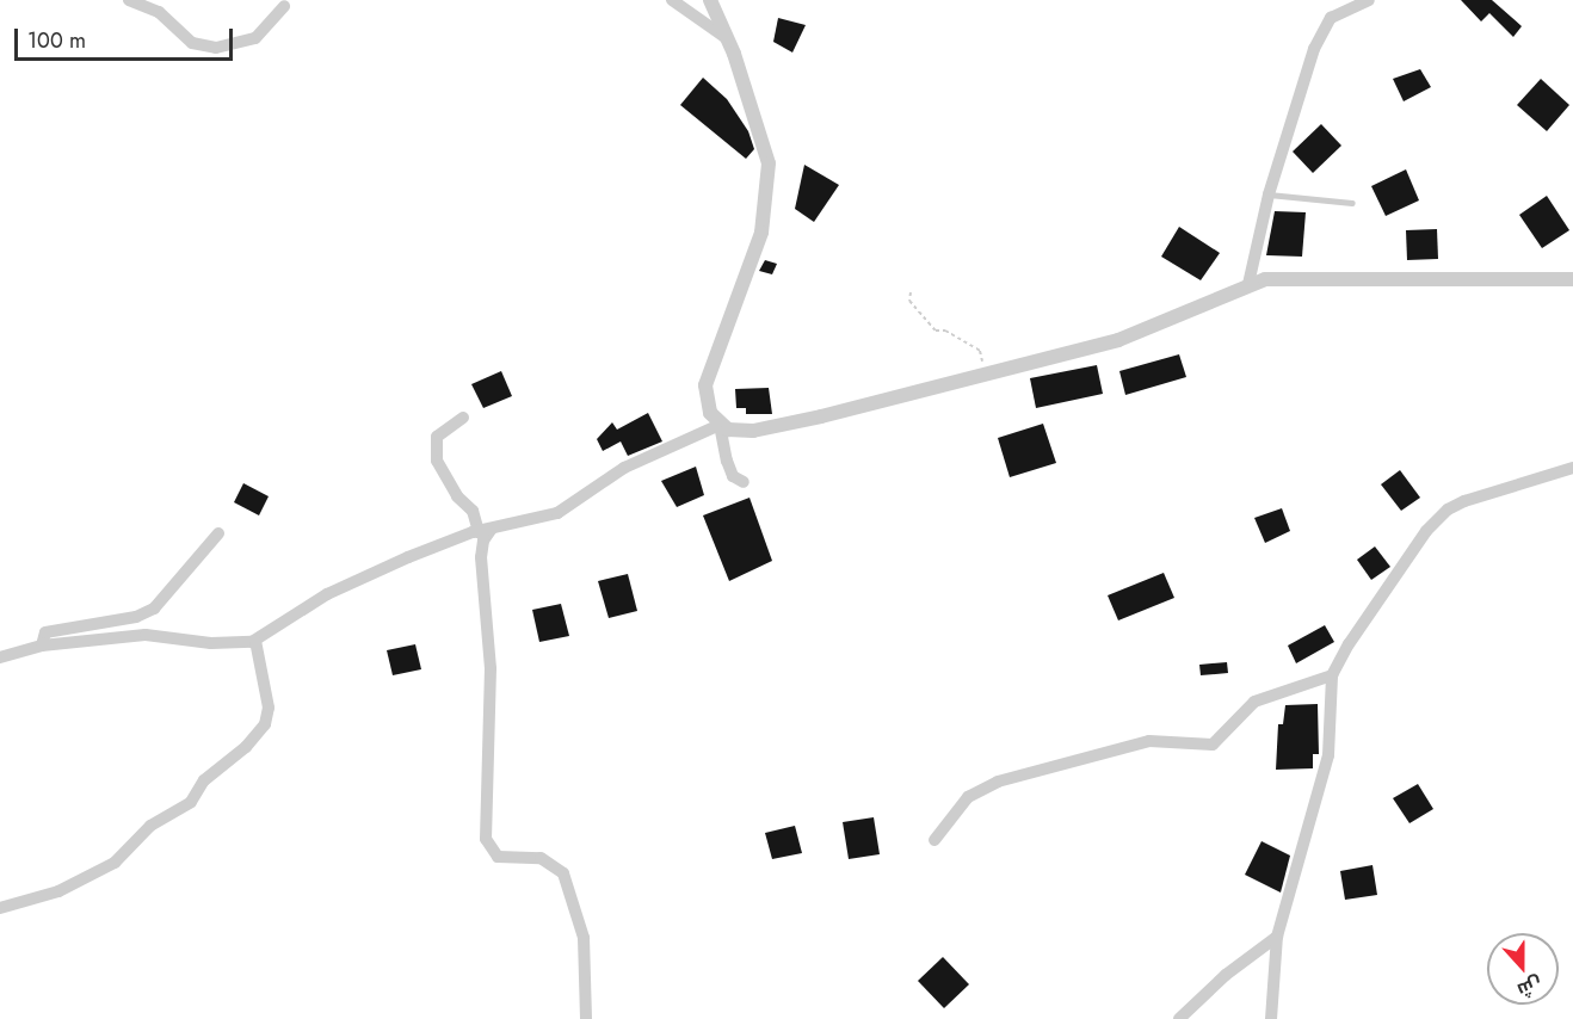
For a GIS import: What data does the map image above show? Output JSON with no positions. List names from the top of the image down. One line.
{"scale_bar":"100 m","north":"bottom"}
